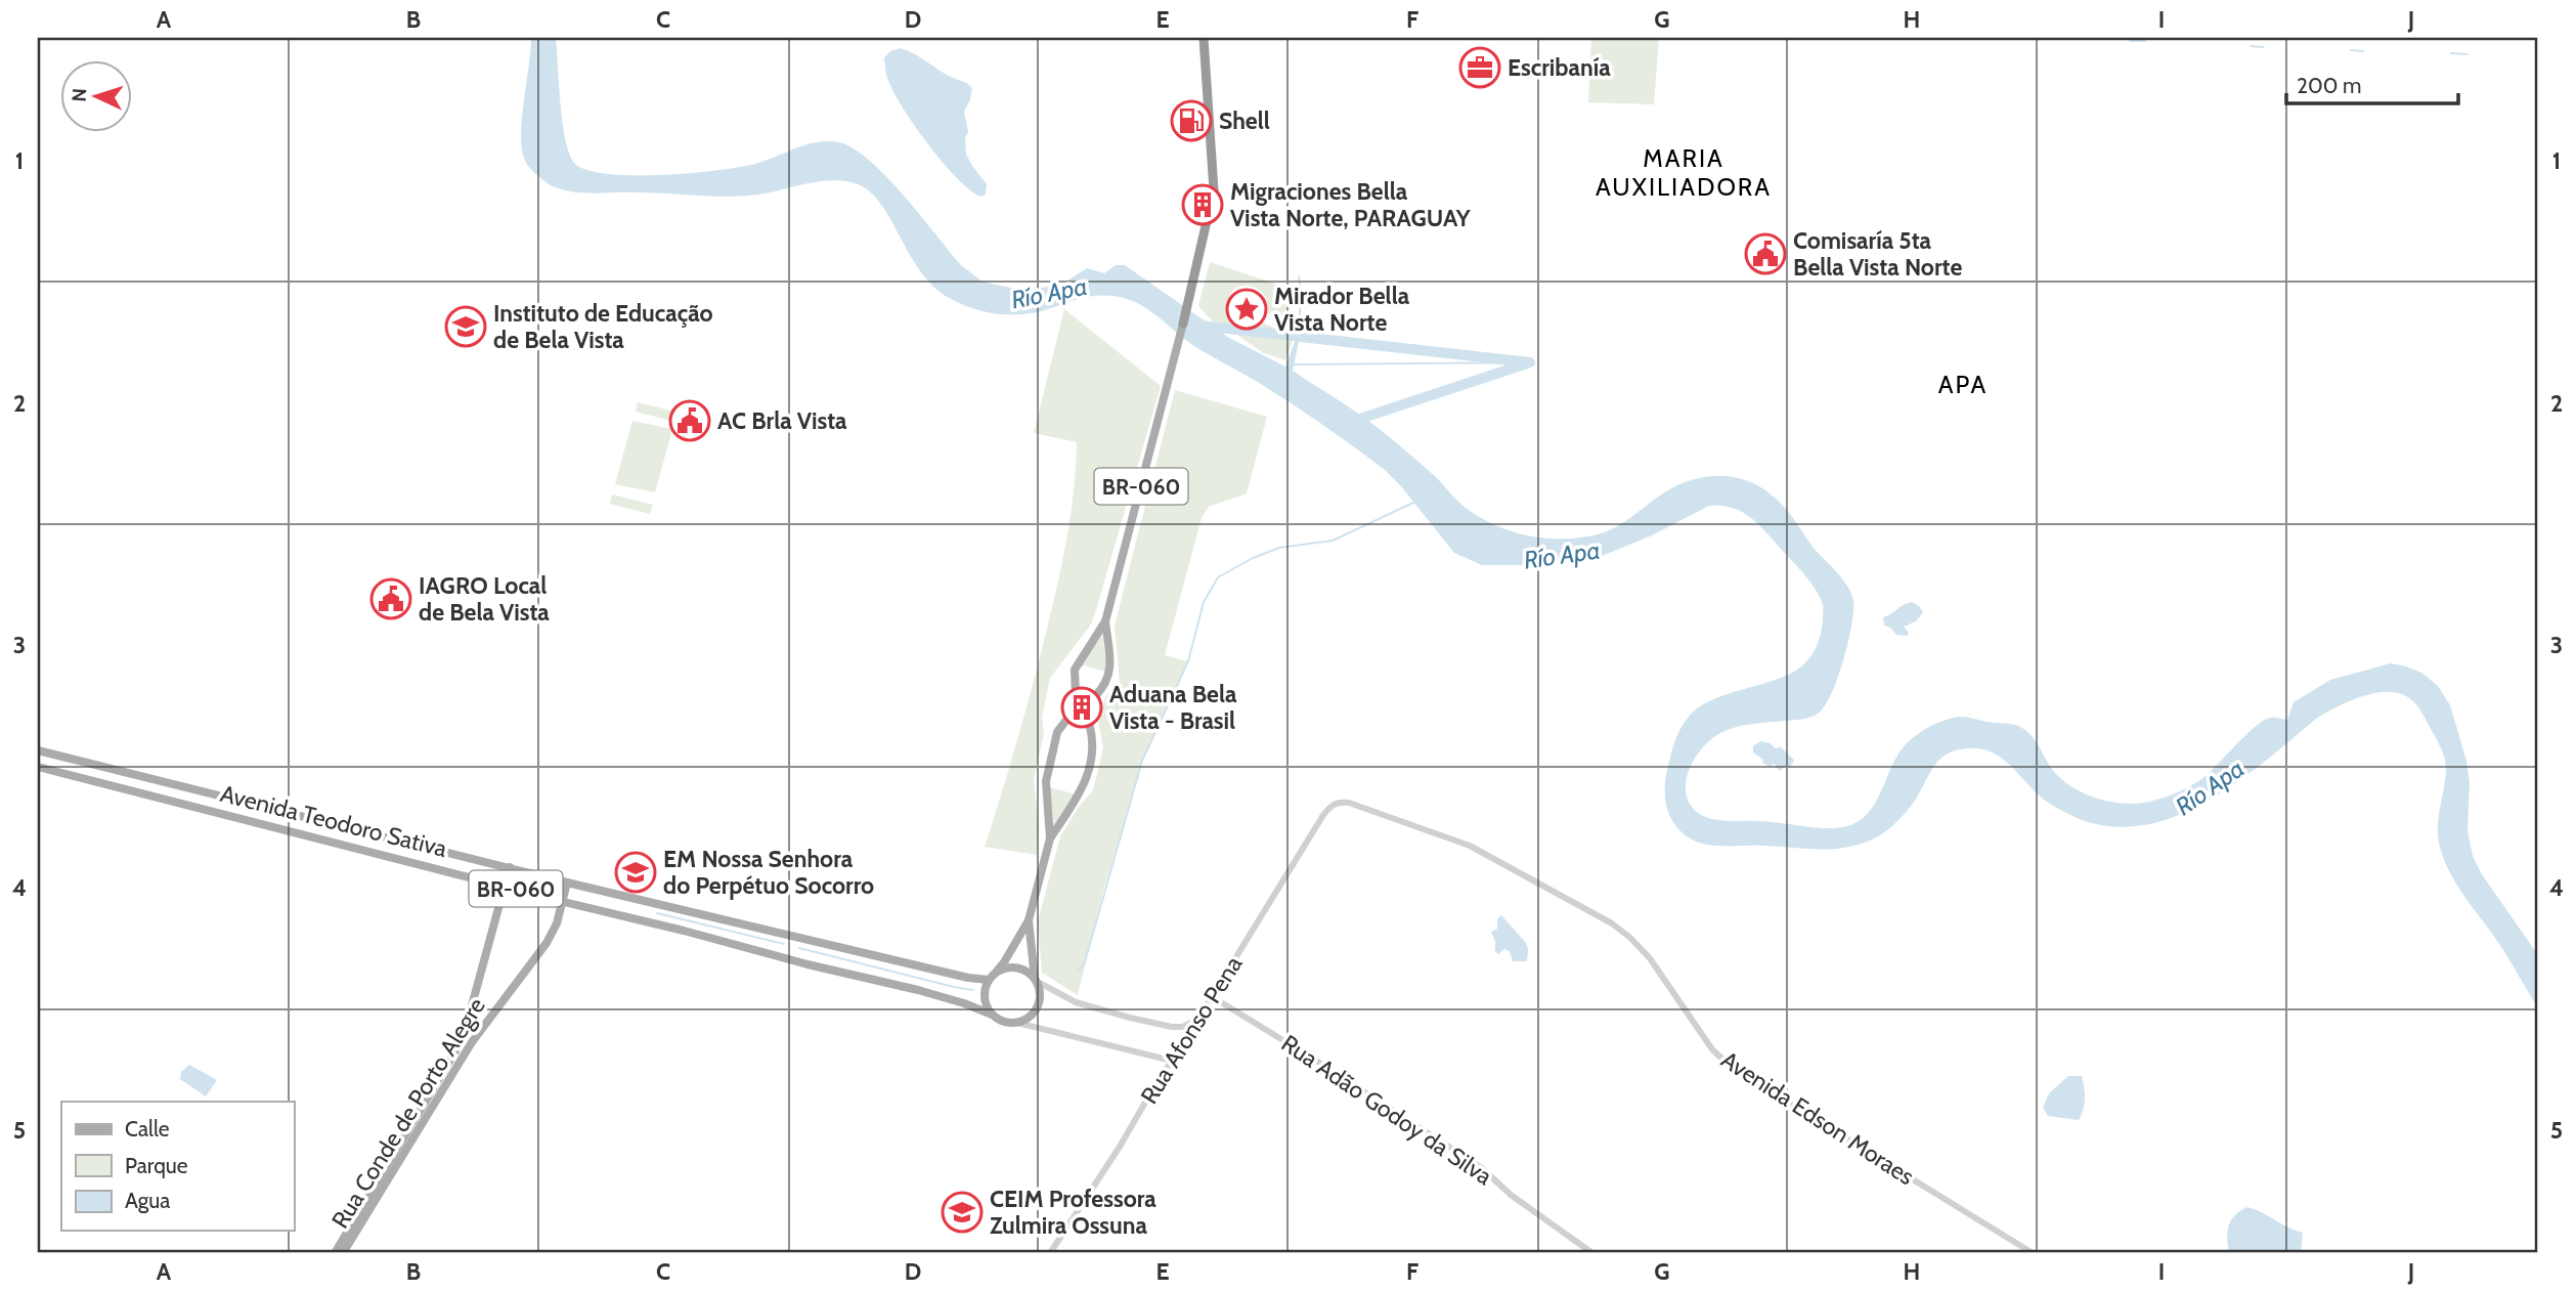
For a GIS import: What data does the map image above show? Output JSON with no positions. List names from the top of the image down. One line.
{"streets":{"main road":["BR-060","Avenida Teodoro Sativa","Rua Conde de Porto Alegre"],"street":["Rua Afonso Pena","Rua Adão Godoy da Silva","Avenida Edson Moraes"]},"crossings":[["BR-060","Avenida Teodoro Sativa"],["Avenida Teodoro Sativa","Rua Conde de Porto Alegre"],["Rua Afonso Pena","Rua Adão Godoy da Silva"],["Rua Afonso Pena","Avenida Edson Moraes"]],"districts":["MARIA AUXILIADORA","APA"],"water":["Río Apa"],"places":{"office":["Escribanía"],"fuel station":["Shell"],"building":["Migraciones Bella Vista Norte, PARAGUAY","Aduana Bela Vista - Brasil"],"public building":["Comisaría 5ta Bella Vista Norte","AC Brla Vista","IAGRO Local de Bela Vista"],"place":["Mirador Bella Vista Norte"],"school or university":["Instituto de Educação de Bela Vista","EM Nossa Senhora do Perpétuo Socorro","CEIM Professora Zulmira Ossuna"]},"legend":["Calle","Parque","Agua"],"scale_bar":"200 m","north":"left","grid":{"columns":["A","B","C","D","E","F","G","H","I","J"],"rows":["1","2","3","4","5"]}}
